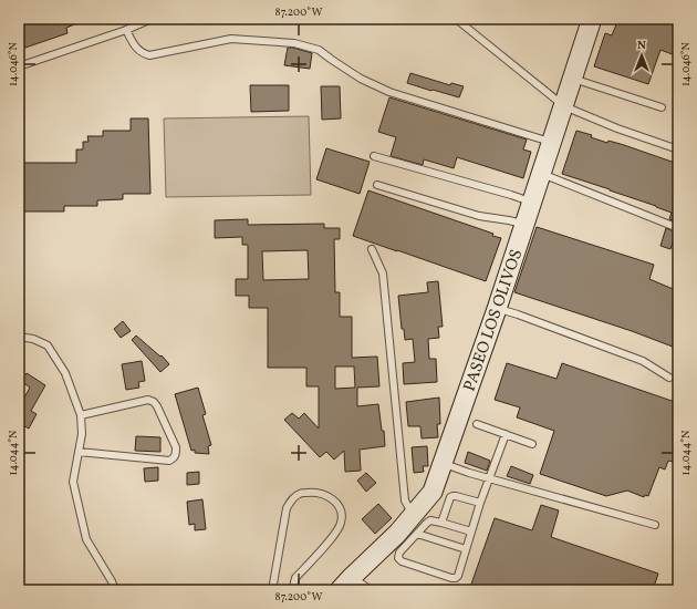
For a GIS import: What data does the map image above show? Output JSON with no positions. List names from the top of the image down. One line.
{"streets":{"street":["PASEO LOS OLIVOS"]},"north":"top","coordinates":["87.200°W","14.046°N","14.044°N"]}
